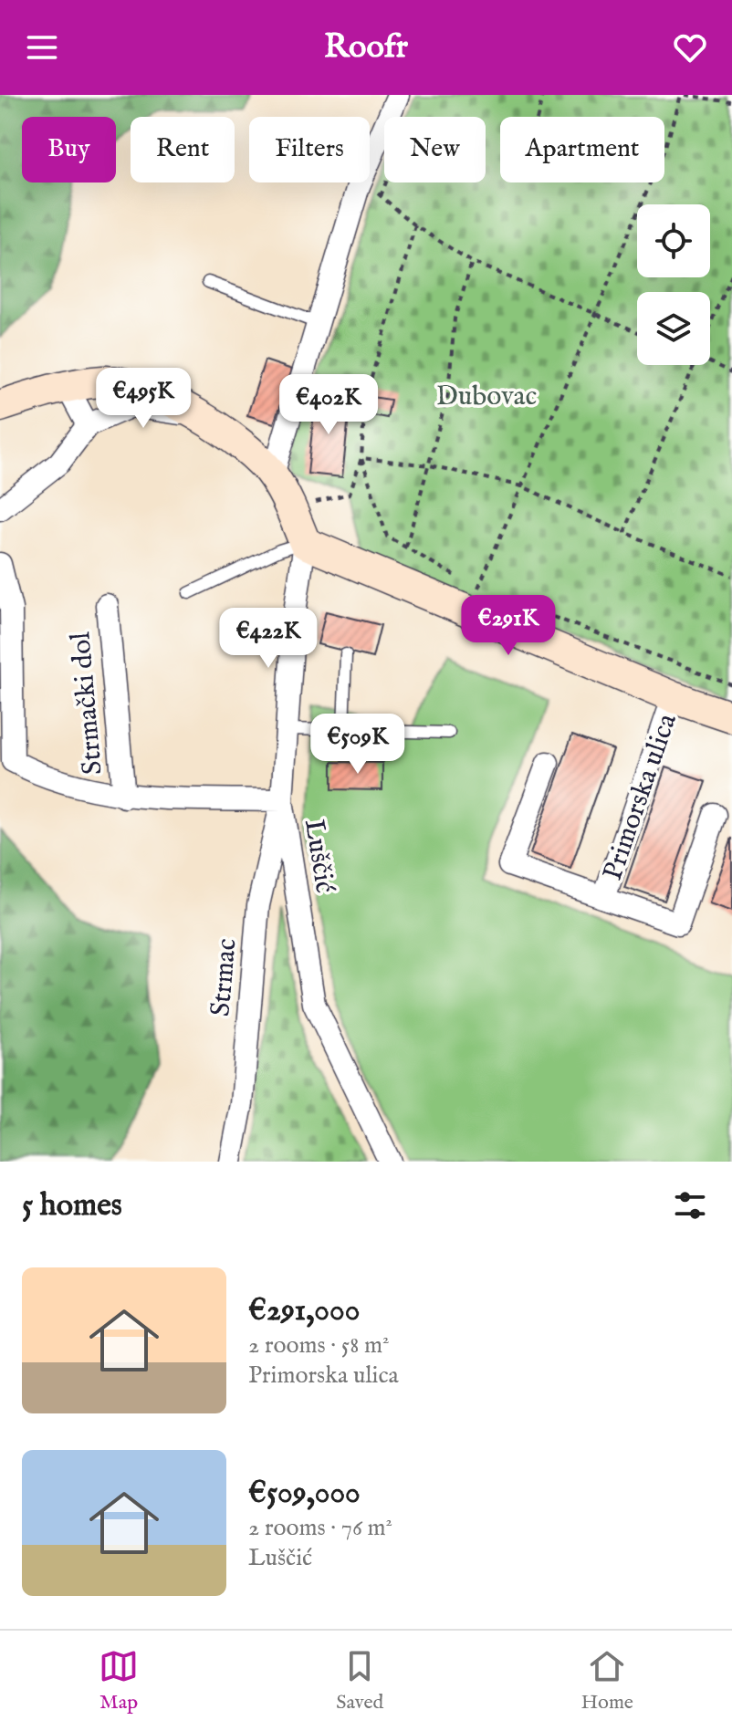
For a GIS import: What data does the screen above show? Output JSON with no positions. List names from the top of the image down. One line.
{"streets":{"main road":["Primorska ulica"],"street":["Strmački dol","Luščić","Strmac"]},"crossings":[["Strmački dol","Luščić"],["Strmački dol","Strmac"],["Primorska ulica","Luščić"],["Luščić","Strmac"]],"parks":["Dubovac"],"page":{"header":"Roofr","chip":["Buy","Rent","Filters","New","Apartment"],"price":["€495K","€402K","€291K","€422K","€509K"],"heading":"5 homes","list":[{"name":"€291,000","note":"2 rooms · 58 m² · Primorska ulica"},{"name":"€509,000","note":"2 rooms · 76 m² · Luščić"}],"tabs":["Map","Saved","Home"]}}
